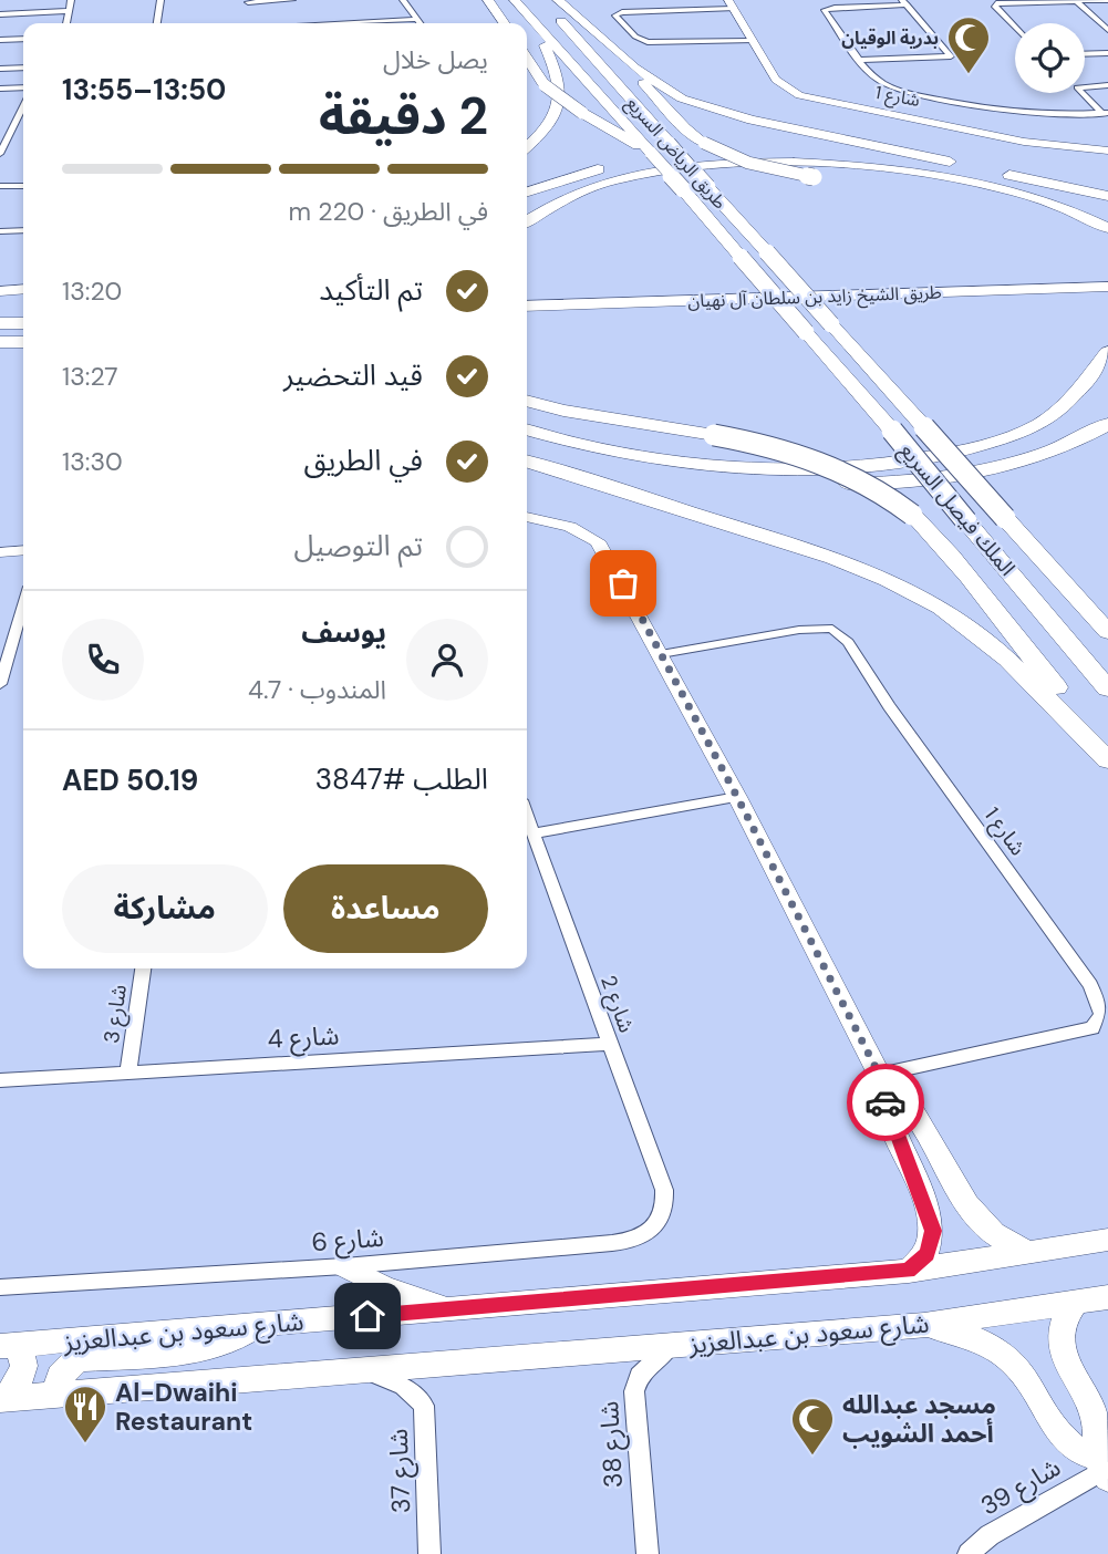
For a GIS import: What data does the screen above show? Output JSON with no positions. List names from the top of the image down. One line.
{"streets":{"highway":["طريق الرياض السريع","طريق الشيخ زايد بن سلطان آل نهيان","الملك فيصل السريع"],"street":["شارع 1","شارع 2","شارع 3","شارع 4","شارع 6","شارع سعود بن عبدالعزيز","شارع 38","شارع 37","شارع 39"]},"crossings":[["طريق الرياض السريع","الملك فيصل السريع"],["شارع 2","شارع 4"],["شارع 2","شارع 6"],["شارع 3","شارع 4"],["شارع سعود بن عبدالعزيز","شارع 38"],["شارع سعود بن عبدالعزيز","شارع 37"]],"places":{"mosque":["بدرية الوقيان","مسجد عبدالله أحمد الشويب"],"restaurant":["Al-Dwaihi Restaurant"]},"page":{"heading":["2 دقيقة","يصل خلال","13:50–13:55"],"panel":["يوسف","المندوب · 4.7","الطلب #3847","AED 50.19"],"bar":"في الطريق · 220 m","list":[["تم التأكيد","13:20"],["قيد التحضير","13:27"],["في الطريق","13:30"],"تم التوصيل"],"buttons":["مساعدة","مشاركة"]}}
